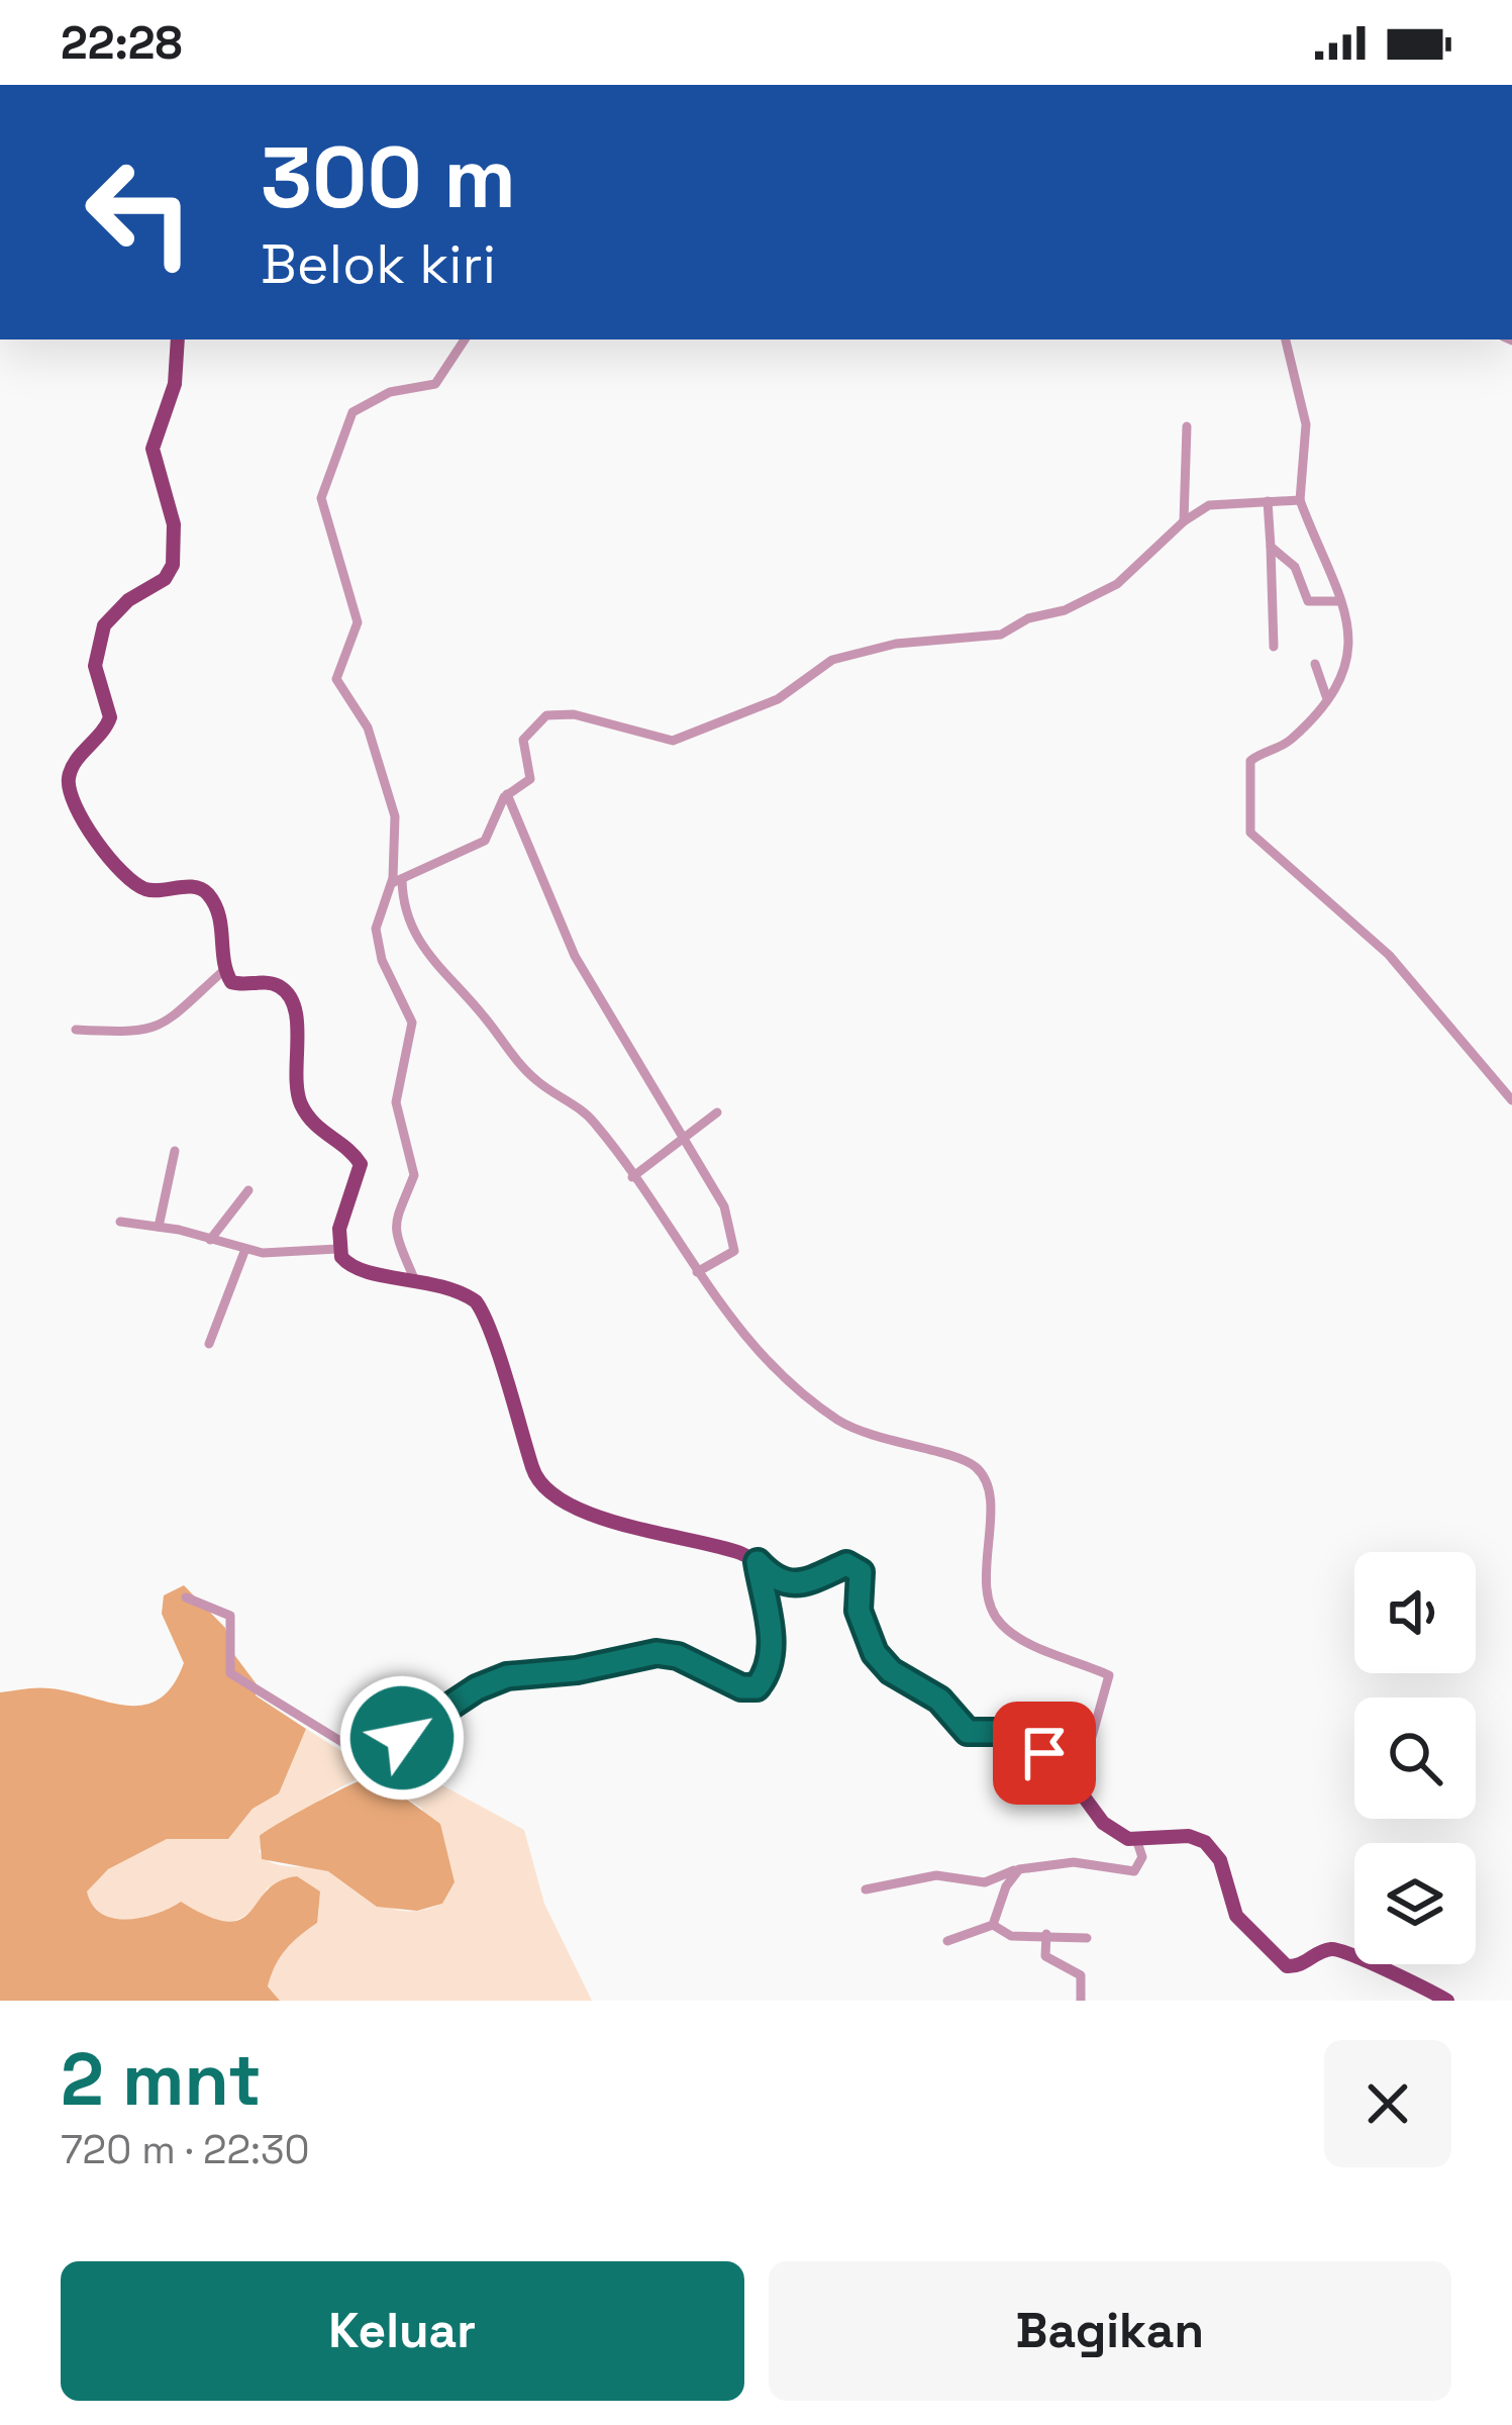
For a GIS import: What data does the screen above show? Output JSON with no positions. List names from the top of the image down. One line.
{"page":{"status":"22:28","turn":["300 m","Belok kiri"],"heading":["2 mnt","720 m · 22:30"],"buttons":["Keluar","Bagikan"]}}
